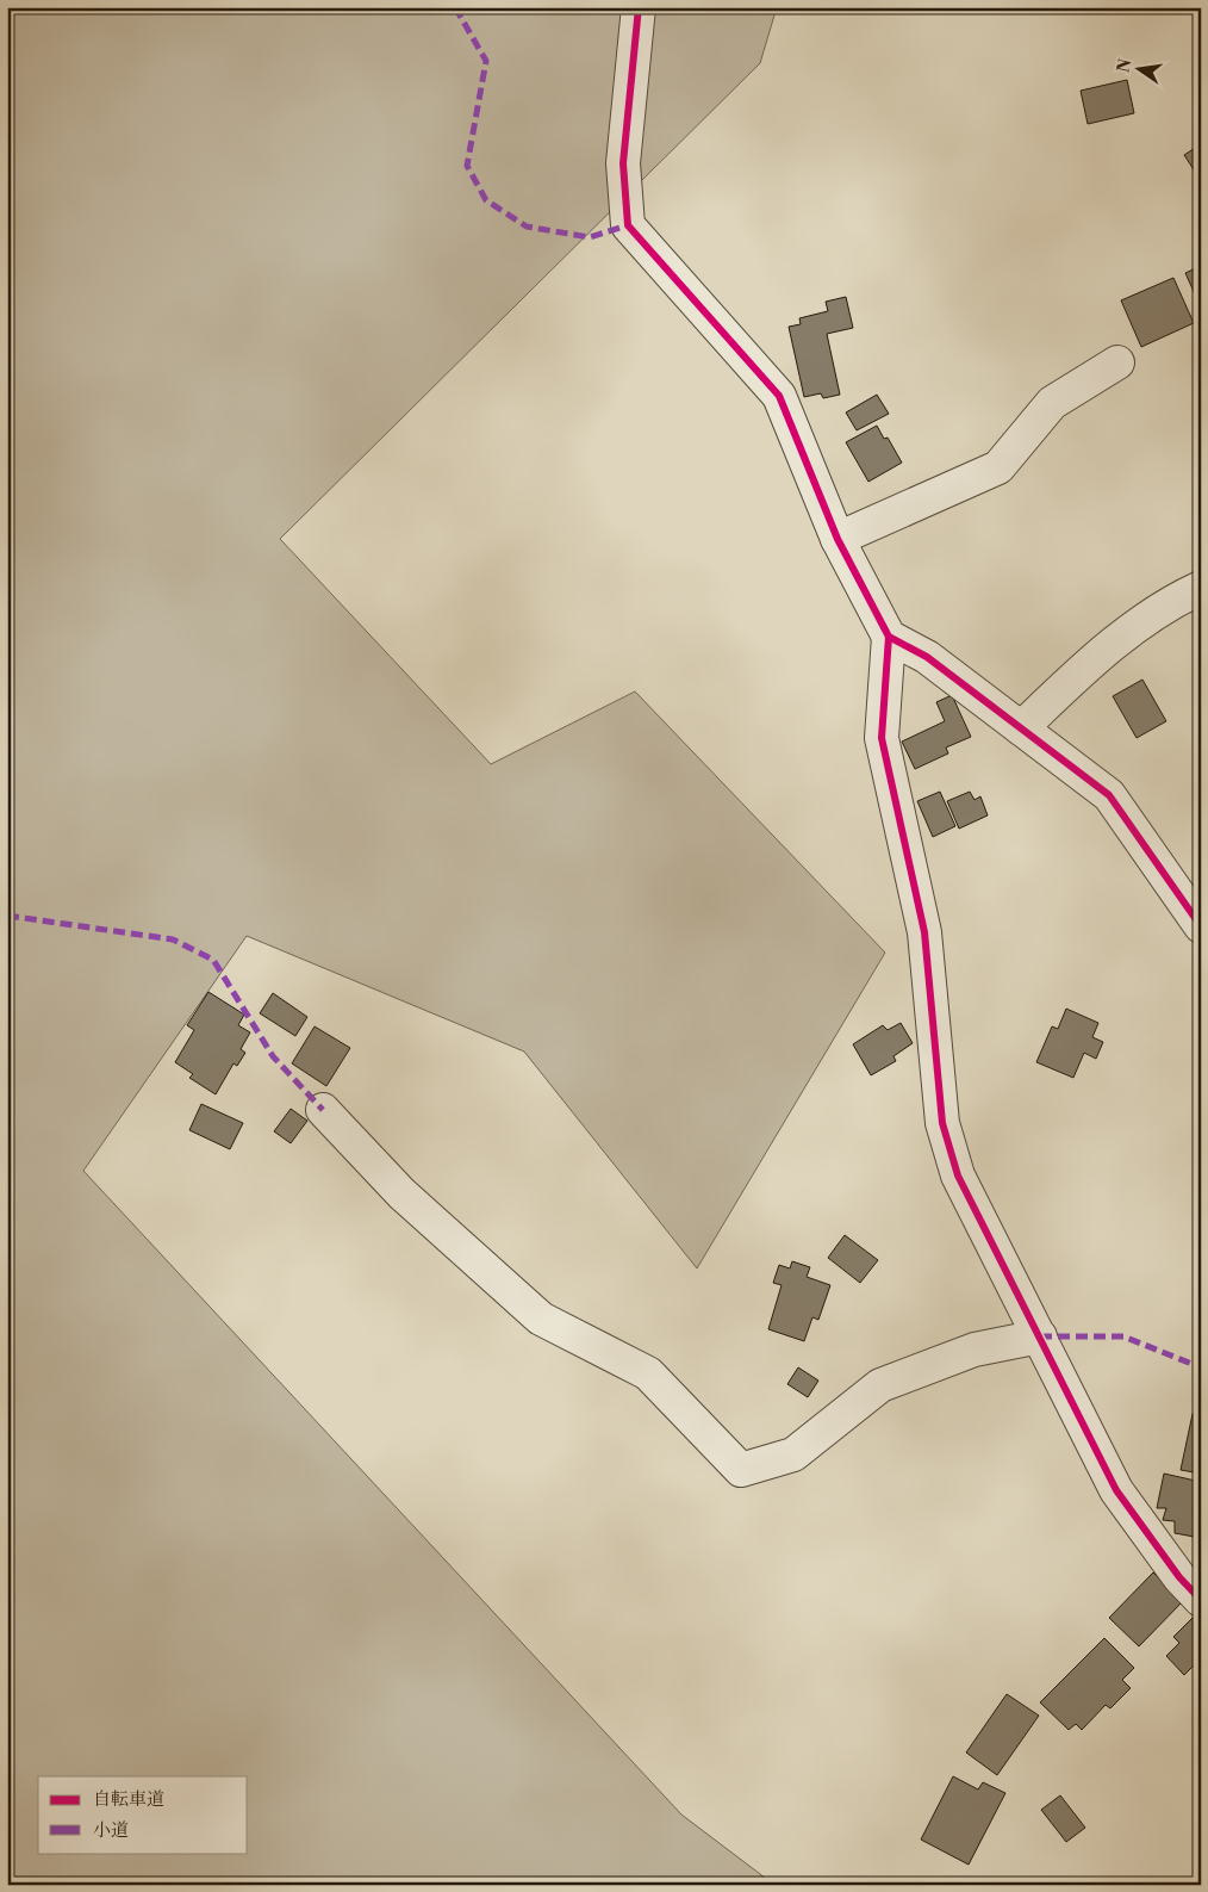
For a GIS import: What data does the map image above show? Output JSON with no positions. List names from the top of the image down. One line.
{"legend":["自転車道","小道"],"north":"left"}
